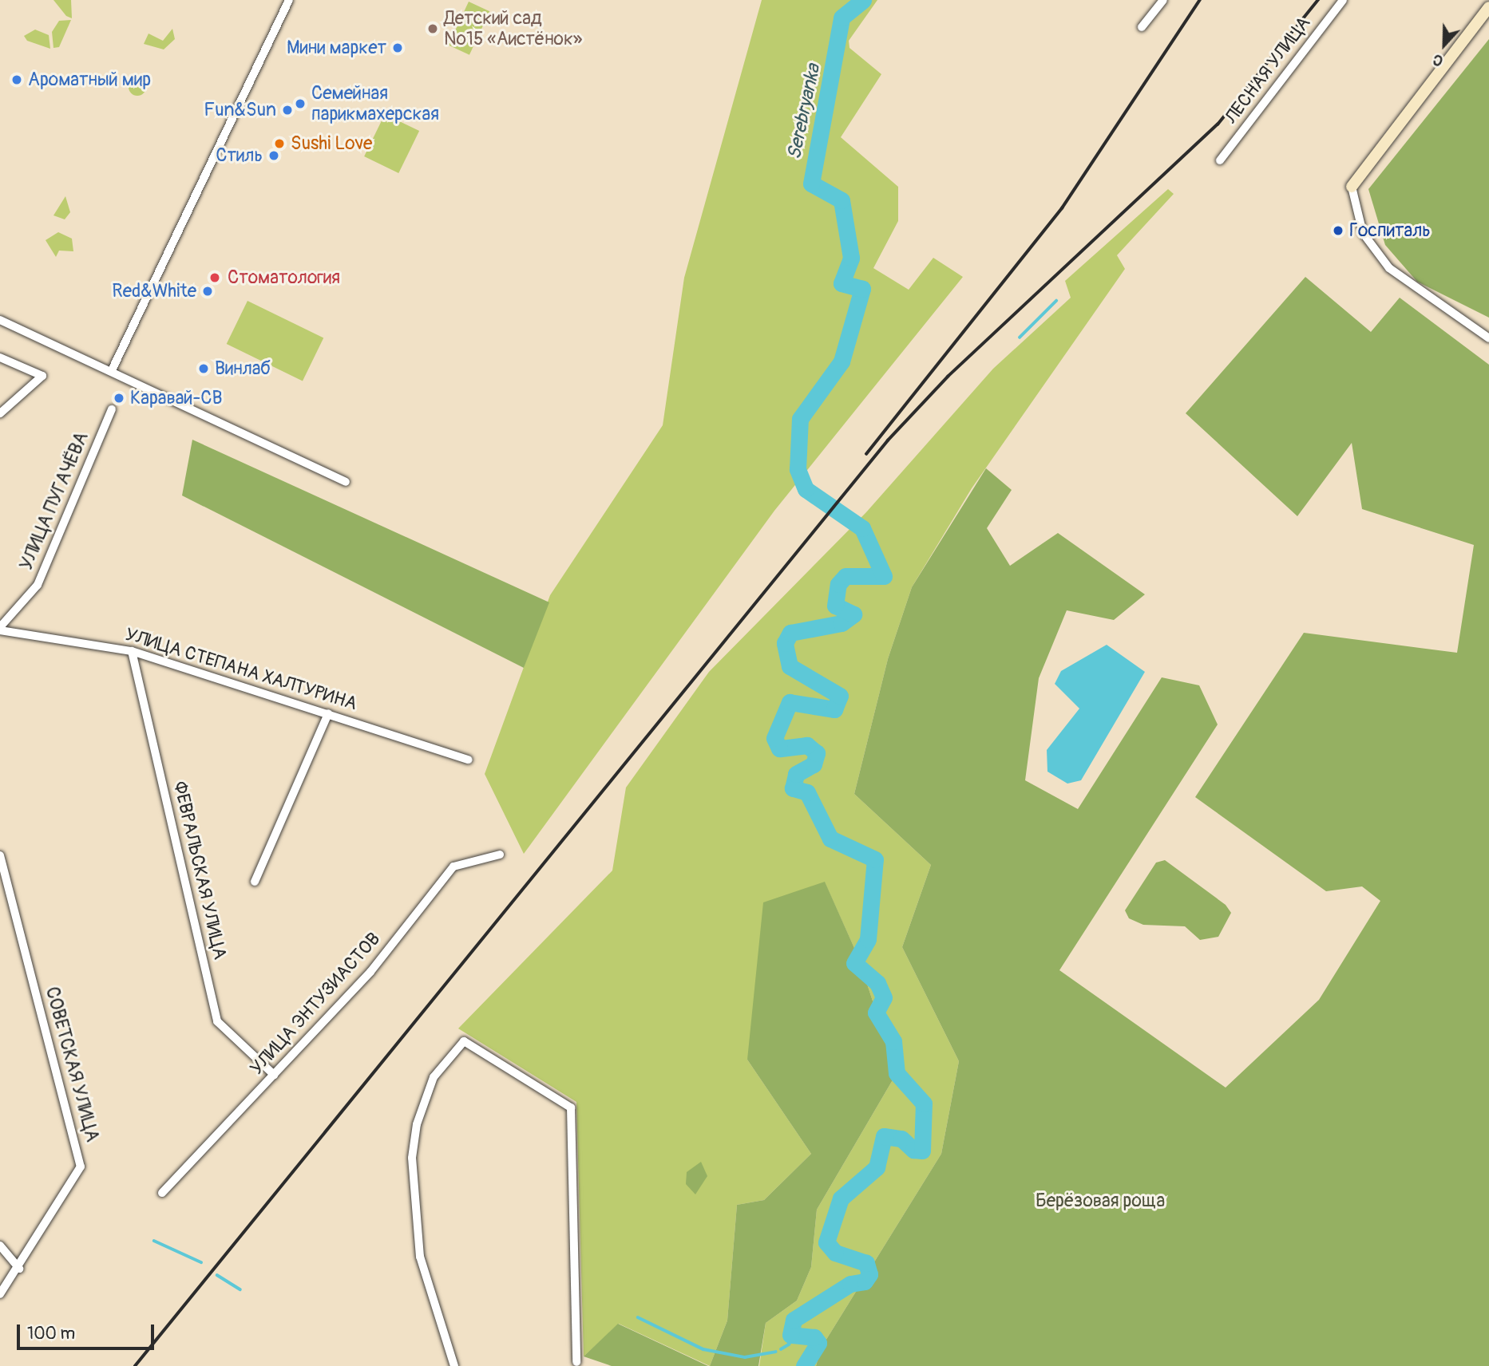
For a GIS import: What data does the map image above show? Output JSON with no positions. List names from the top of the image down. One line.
{"streets":{"street":["ЛЕСНАЯ УЛИЦА","УЛИЦА ПУГАЧЁВА","УЛИЦА СТЕПАНА ХАЛТУРИНА","ФЕВРАЛЬСКАЯ УЛИЦА","УЛИЦА ЭНТУЗИАСТОВ","СОВЕТСКАЯ УЛИЦА"]},"crossings":[["УЛИЦА ПУГАЧЁВА","УЛИЦА СТЕПАНА ХАЛТУРИНА"],["УЛИЦА СТЕПАНА ХАЛТУРИНА","ФЕВРАЛЬСКАЯ УЛИЦА"],["ФЕВРАЛЬСКАЯ УЛИЦА","УЛИЦА ЭНТУЗИАСТОВ"]],"water":["Serebryanka"],"parks":["Берёзовая роща"],"places":["Детский сад №15 «Аистёнок»","Мини маркет","Ароматный мир","Семейная парикмахерская","Fun&Sun","Sushi Love","Стиль","Госпиталь","Стоматология","Red&White","Винлаб","Каравай-СВ"],"scale_bar":"100 m","north":"bottom"}
